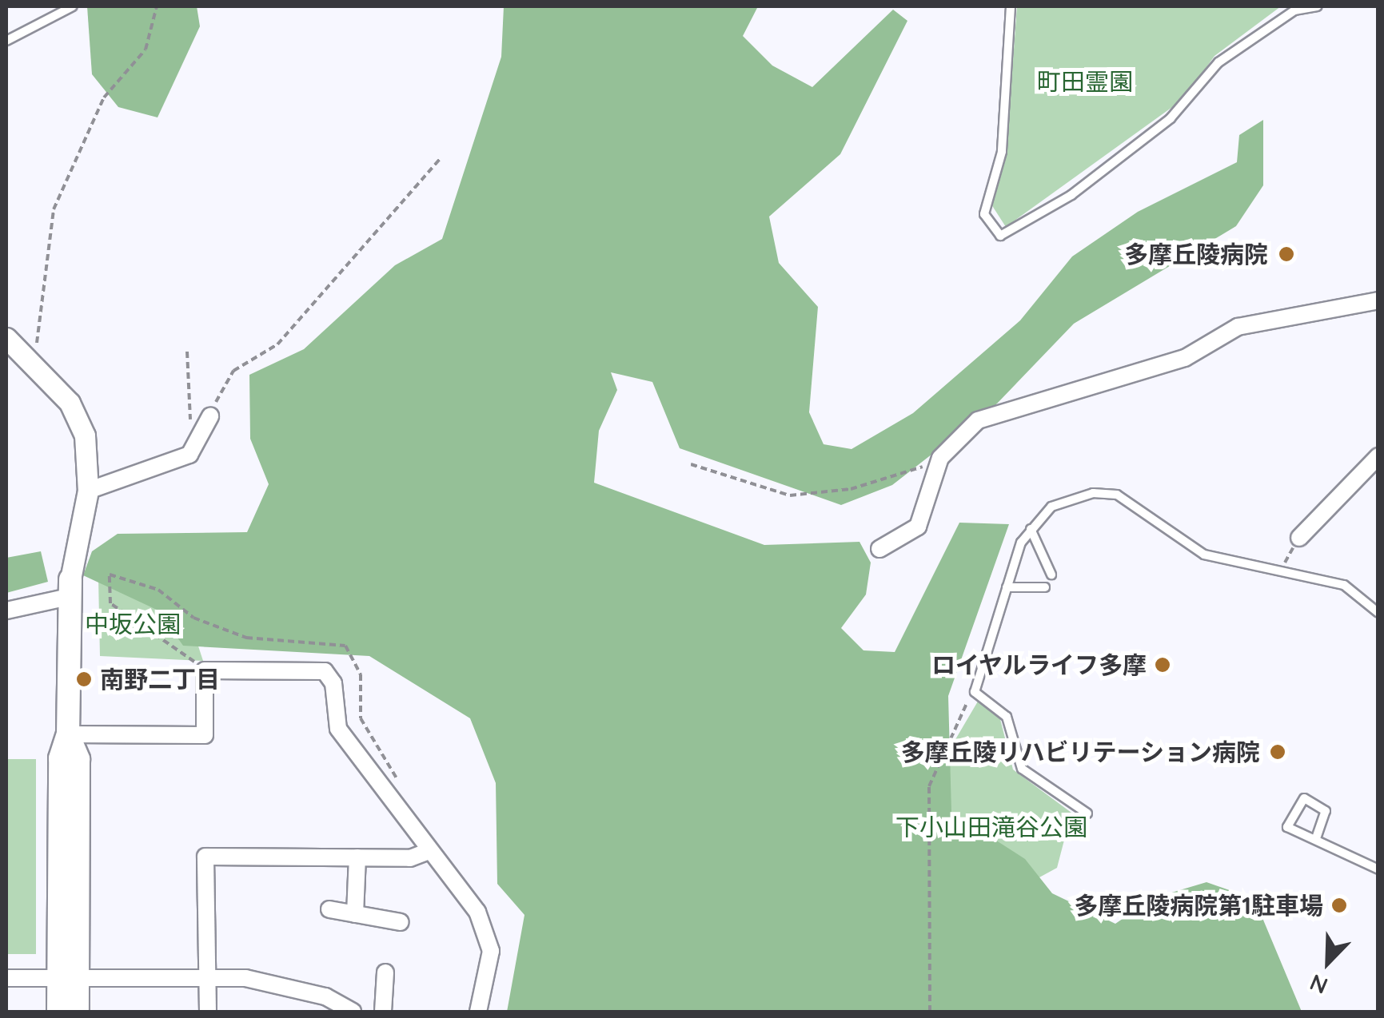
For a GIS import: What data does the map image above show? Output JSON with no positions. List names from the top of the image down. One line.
{"parks":["町田霊園","中坂公園","下小山田滝谷公園"],"places":["多摩丘陵病院","ロイヤルライフ多摩","南野二丁目","多摩丘陵リハビリテーション病院","多摩丘陵病院第1駐車場"],"north":"bottom left"}
